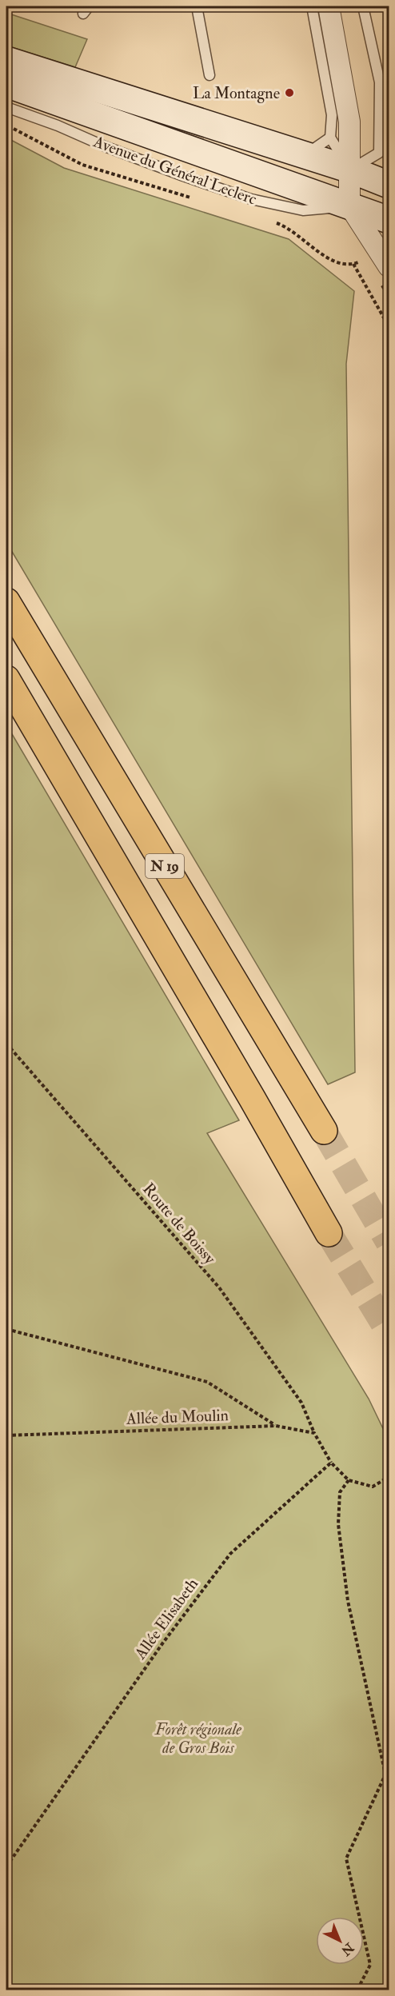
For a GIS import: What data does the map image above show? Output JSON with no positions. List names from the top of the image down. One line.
{"streets":{"highway":["N 19"],"main road":["Avenue du Général Leclerc"],"path":["Route de Boissy","Allée du Moulin","Allée Elisabeth"]},"crossings":[["Route de Boissy","Allée du Moulin"]],"parks":["Forêt régionale de Gros Bois"],"places":["La Montagne"],"north":"bottom right"}
